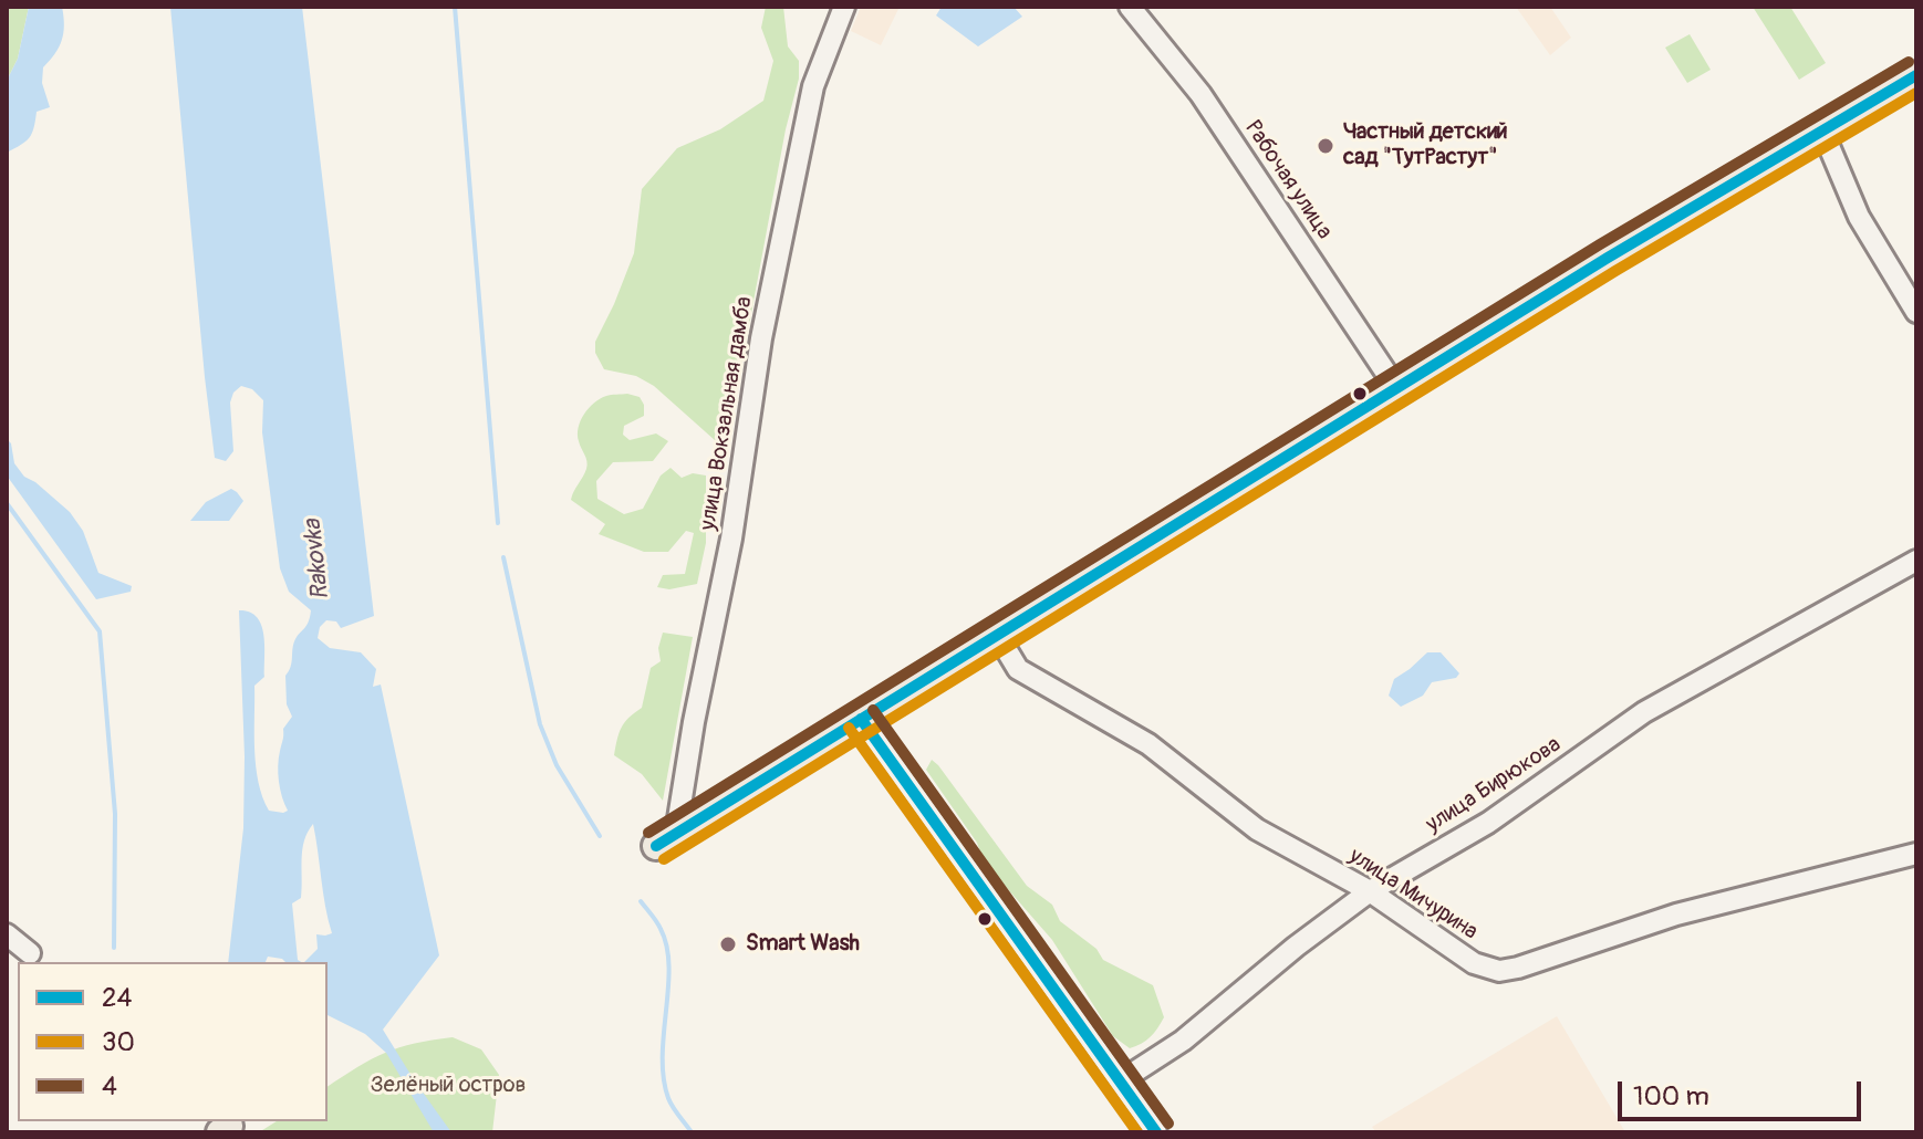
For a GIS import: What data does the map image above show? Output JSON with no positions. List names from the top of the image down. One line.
{"streets":{"street":["Рабочая улица","улица Вокзальная дамба","улица Бирюкова","улица Мичурина"]},"crossings":[["улица Бирюкова","улица Мичурина"]],"water":["Rakovka"],"parks":["Зелёный остров"],"places":["Частный детский сад \"ТутРастут\"","Smart Wash"],"lines":["transit line 4","transit line 24","transit line 30"],"legend":["24","30","4"],"scale_bar":"100 m"}
